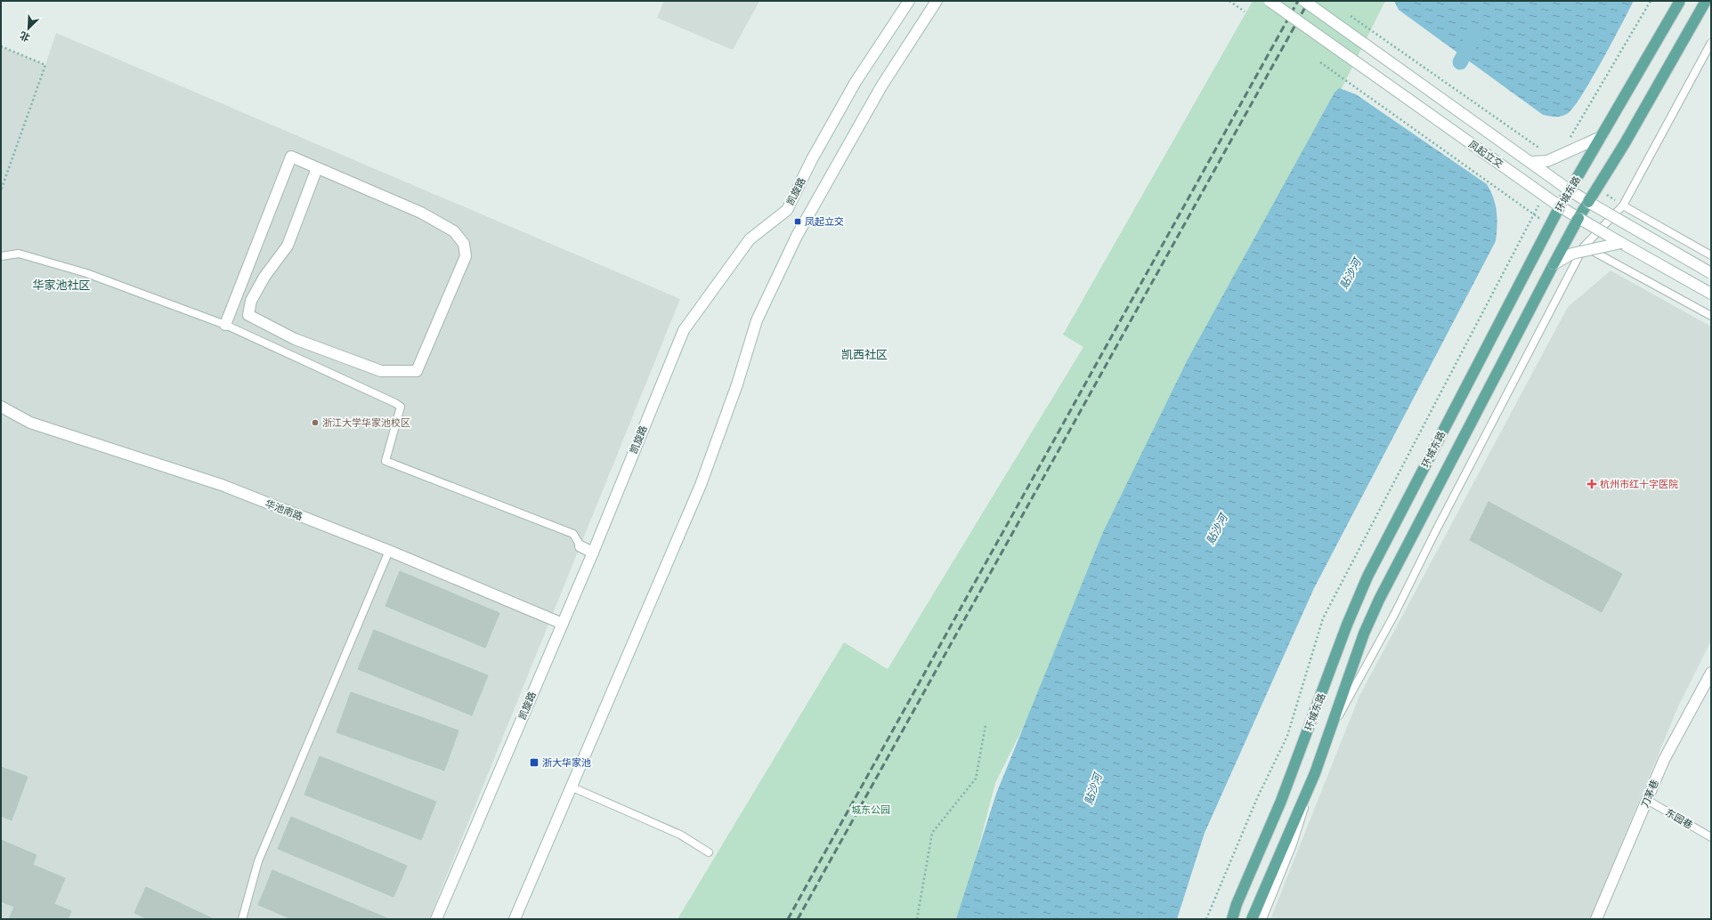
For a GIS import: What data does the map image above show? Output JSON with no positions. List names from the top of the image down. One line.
{"streets":{"main road":["凤起立交","凯旋路","环城东路","华池南路","刀茅巷"],"lane":["东园巷"]},"crossings":[["凤起立交","环城东路"],["凯旋路","华池南路"],["刀茅巷","东园巷"]],"districts":["华家池社区","凯西社区"],"water":["贴沙河"],"parks":["城东公园"],"places":{"transit":["凤起立交","浙大华家池"],"other":["浙江大学华家池校区"],"health":["杭州市红十字医院"]},"north":"bottom left"}
